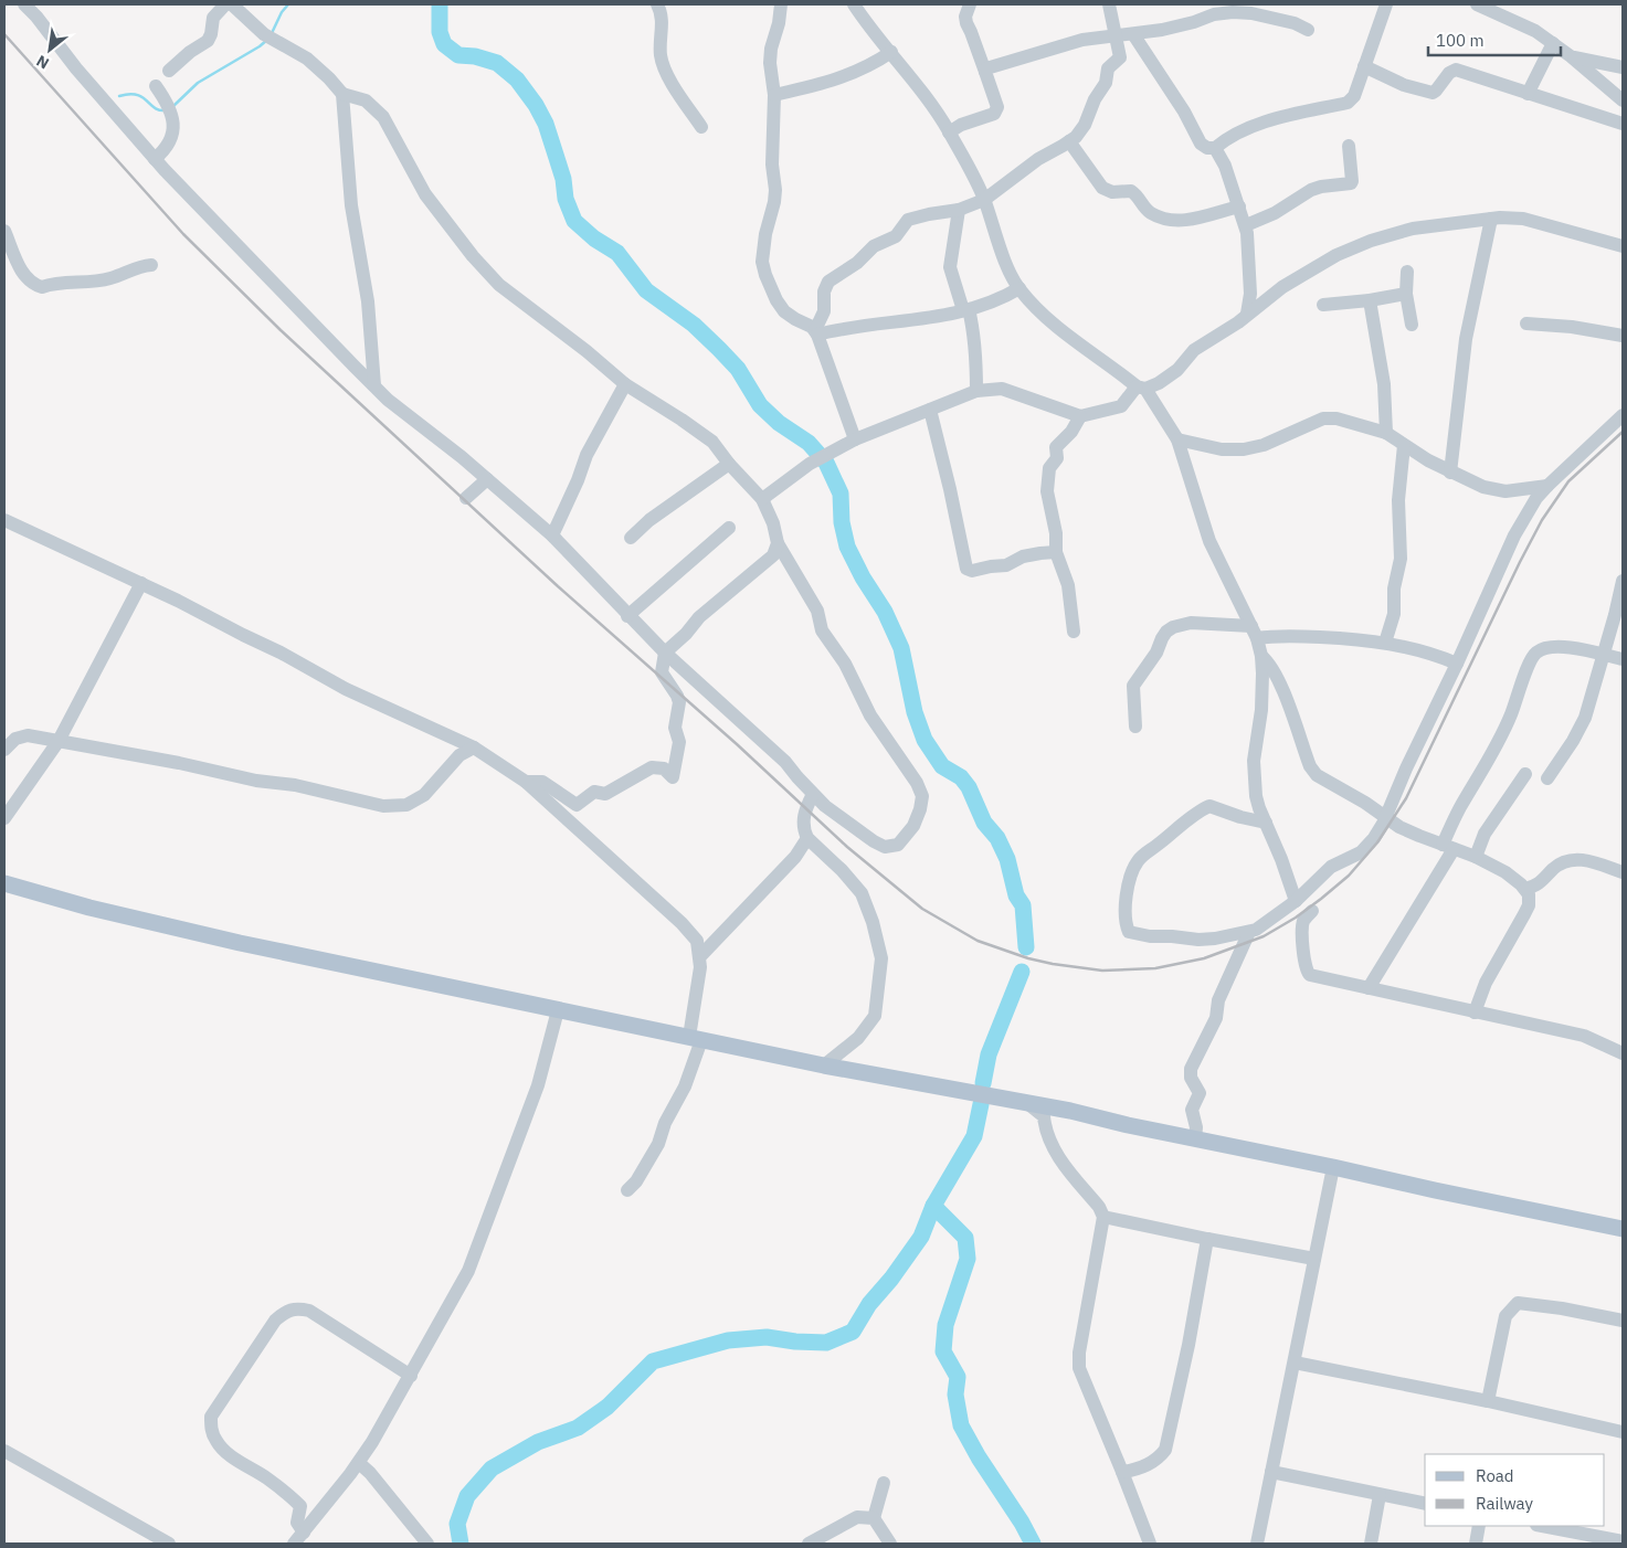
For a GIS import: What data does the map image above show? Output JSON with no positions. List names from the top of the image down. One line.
{"legend":["Road","Railway"],"scale_bar":"100 m","north":"bottom left"}
